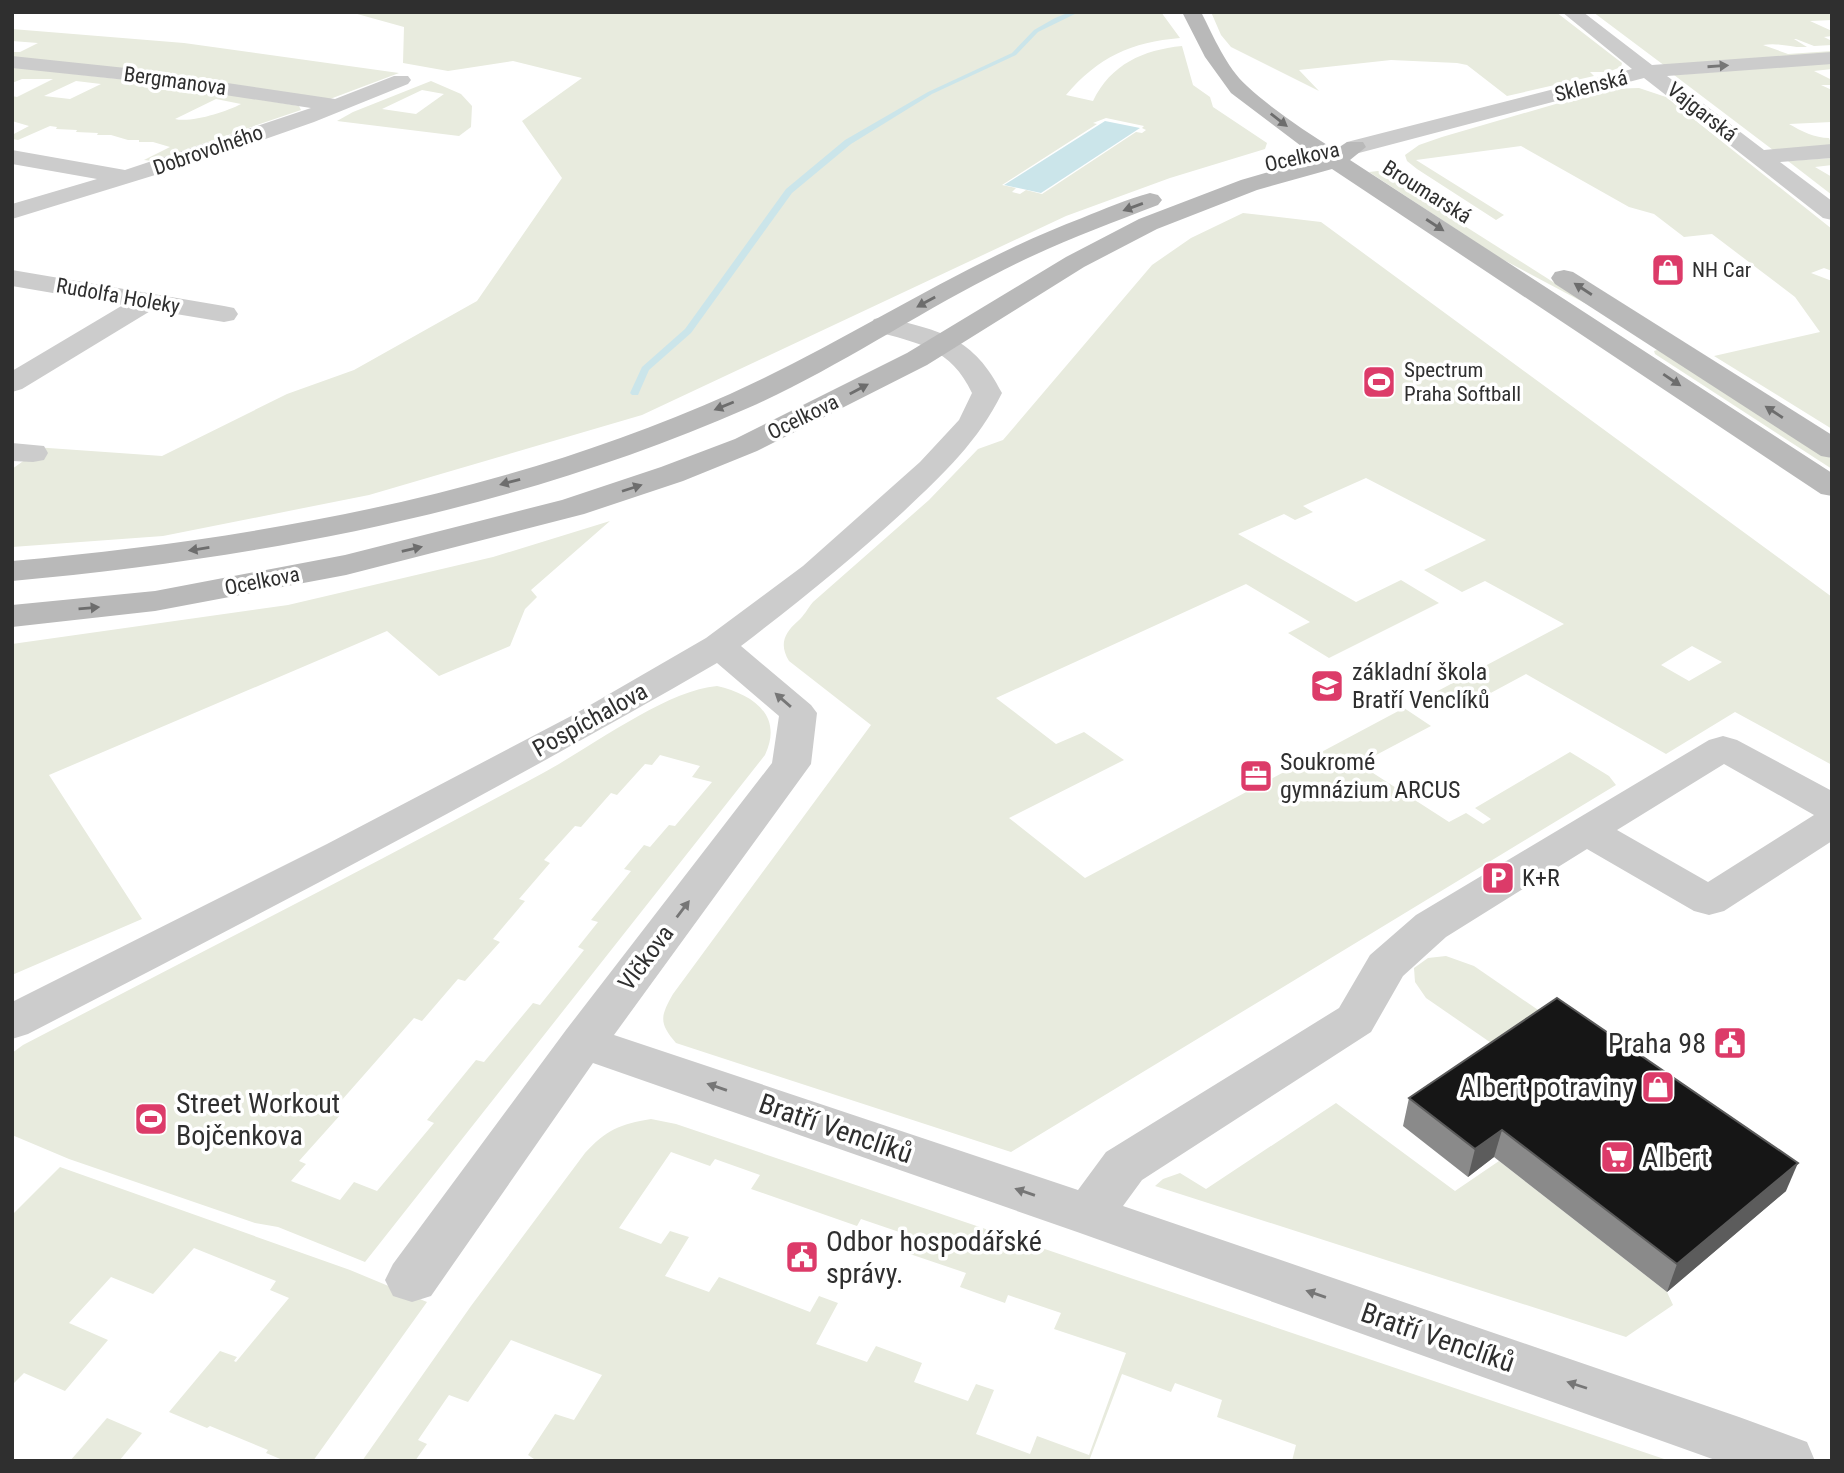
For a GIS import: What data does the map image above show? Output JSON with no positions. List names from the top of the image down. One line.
{"streets":{"street":["Bergmanova","Sklenská","Vajgarská","Dobrovolného","Ocelkova","Broumarská","Rudolfa Holeky","Pospíchalova","Vlčkova","Bratří Venclíků"]},"crossings":[["Bergmanova","Dobrovolného"],["Sklenská","Vajgarská"],["Sklenská","Ocelkova"],["Sklenská","Broumarská"],["Ocelkova","Broumarská"],["Ocelkova","Pospíchalova"],["Pospíchalova","Vlčkova"],["Vlčkova","Bratří Venclíků"]],"one_way":["Vlčkova","Bratří Venclíků"],"places":{"shop":["NH Car","Albert potraviny"],"sports":["Spectrum Praha Softball","Street Workout Bojčenkova"],"school or university":["základní škola Bratří Venclíků"],"office":["Soukromé gymnázium ARCUS"],"parking":["K+R"],"public building":["Praha 98","Odbor hospodářské správy."],"supermarket":["Albert"]}}
